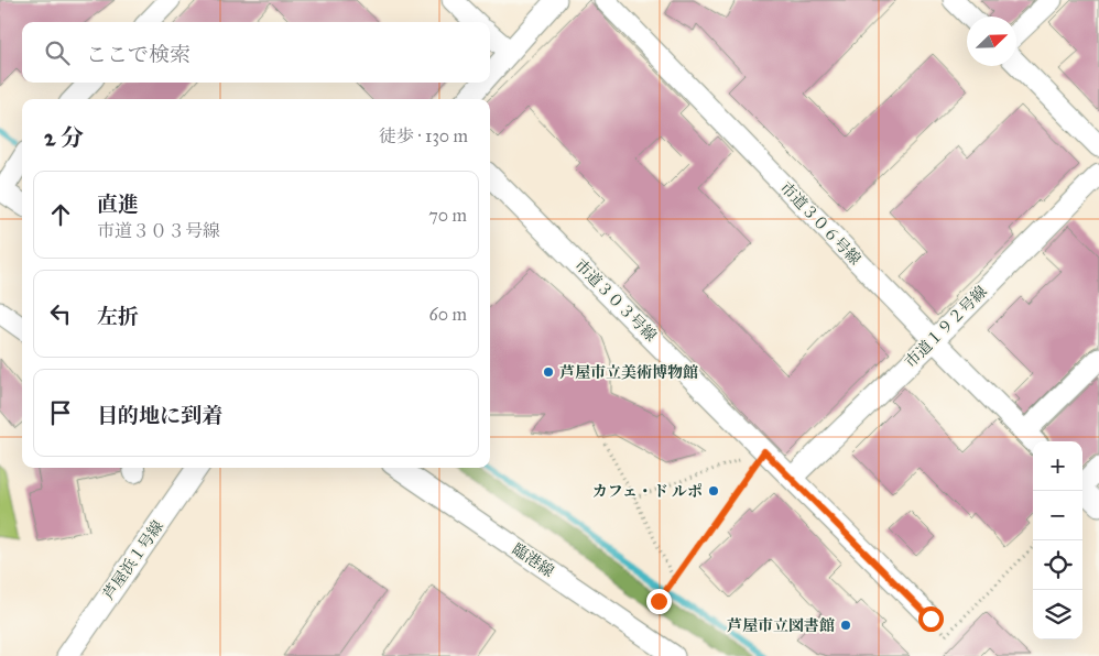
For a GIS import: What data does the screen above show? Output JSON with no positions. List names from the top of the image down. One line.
{"streets":{"street":["市道３０６号線","市道３０３号線","市道１９２号線","芦屋浜１号線","臨港線"]},"crossings":[["市道３０６号線","市道１９２号線"],["市道３０３号線","市道１９２号線"]],"places":["芦屋市立美術博物館","カフェ・ド ルポ","芦屋市立図書館"],"north":"top right","page":{"search":"ここで検索","heading":["2 分","徒歩 · 130 m"],"list":[["直進","市道３０３号線","70 m"],["左折","60 m"],"目的地に到着"],"map_buttons":["+","−"]}}
